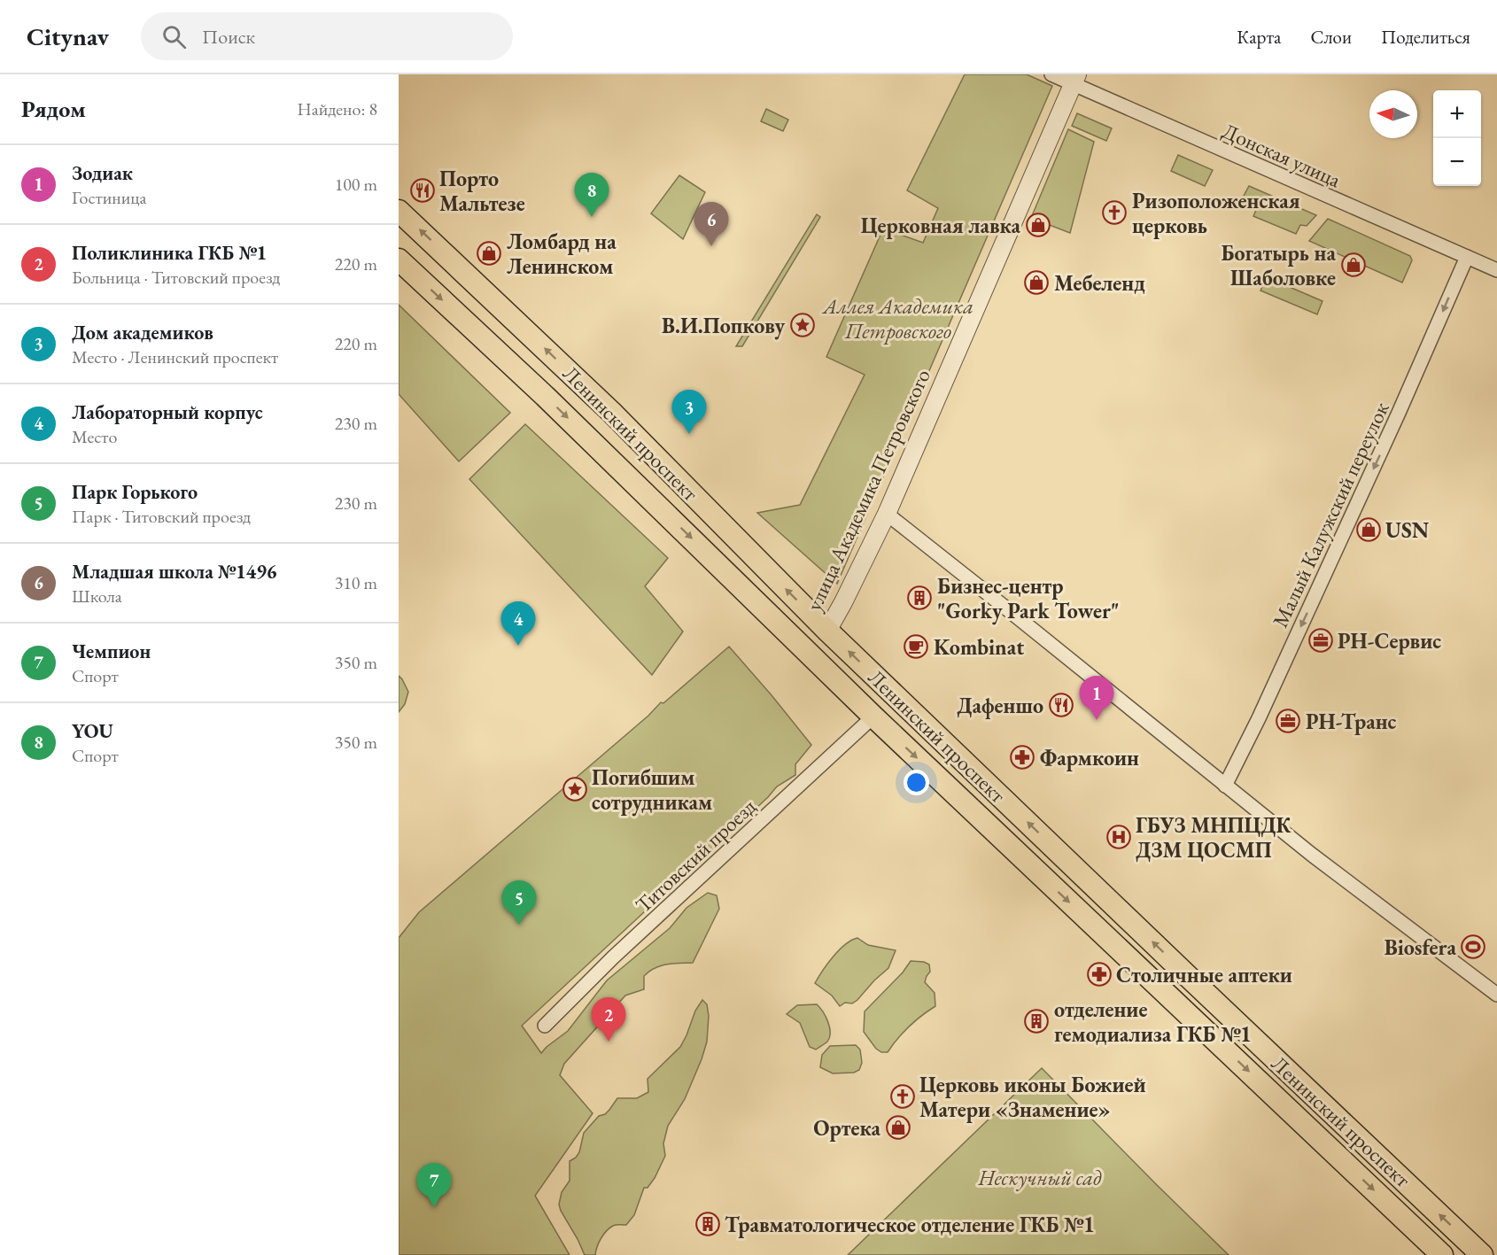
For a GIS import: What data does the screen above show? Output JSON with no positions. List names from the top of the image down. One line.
{"streets":{"main road":["Ленинский проспект"],"street":["Донская улица","улица Академика Петровского","Малый Калужский переулок","Титовский проезд"]},"crossings":[["Донская улица","улица Академика Петровского"],["Донская улица","Малый Калужский переулок"],["Ленинский проспект","улица Академика Петровского"],["Ленинский проспект","Титовский проезд"]],"one_way":["Малый Калужский переулок"],"parks":["Аллея Академика Петровского","Нескучный сад"],"places":{"restaurant":["Порто Мальтезе","Дафеншо"],"church":["Ризоположенская церковь","Церковь иконы Божией Матери «Знамение»"],"shop":["Церковная лавка","Ломбард на Ленинском","Богатырь на Шаболовке","Мебеленд","USN","Ортека"],"place":["В.И.Попкову","Погибшим сотрудникам"],"building":["Бизнес-центр \"Gorky Park Tower\"","отделение гемодиализа ГКБ №1","Травматологическое отделение ГКБ №1"],"office":["РН-Сервис","РН-Транс"],"cafe":["Kombinat"],"pharmacy":["Фармкоин","Столичные аптеки"],"hospital":["ГБУЗ МНПЦДК ДЗМ ЦОСМП"],"sports":["Biosfera"]},"north":"left","page":{"header":"Citynav","search":"Поиск","nav":["Карта","Слои","Поделиться"],"heading":["Рядом","Найдено: 8"],"map_buttons":["+","−"],"list":[{"mark":"1","name":"Зодиак","note":"Гостиница","value":"100 m"},{"mark":"2","name":"Поликлиника ГКБ №1","note":"Больница · Титовский проезд","value":"220 m"},{"mark":"3","name":"Дом академиков","note":"Место · Ленинский проспект","value":"220 m"},{"mark":"4","name":"Лабораторный корпус","note":"Место","value":"230 m"},{"mark":"5","name":"Парк Горького","note":"Парк · Титовский проезд","value":"230 m"},{"mark":"6","name":"Младшая школа №1496","note":"Школа","value":"310 m"},{"mark":"7","name":"Чемпион","note":"Спорт","value":"350 m"},{"mark":"8","name":"YOU","note":"Спорт","value":"350 m"}],"pins":["8","6","3","4","1","5","2","7"]}}
